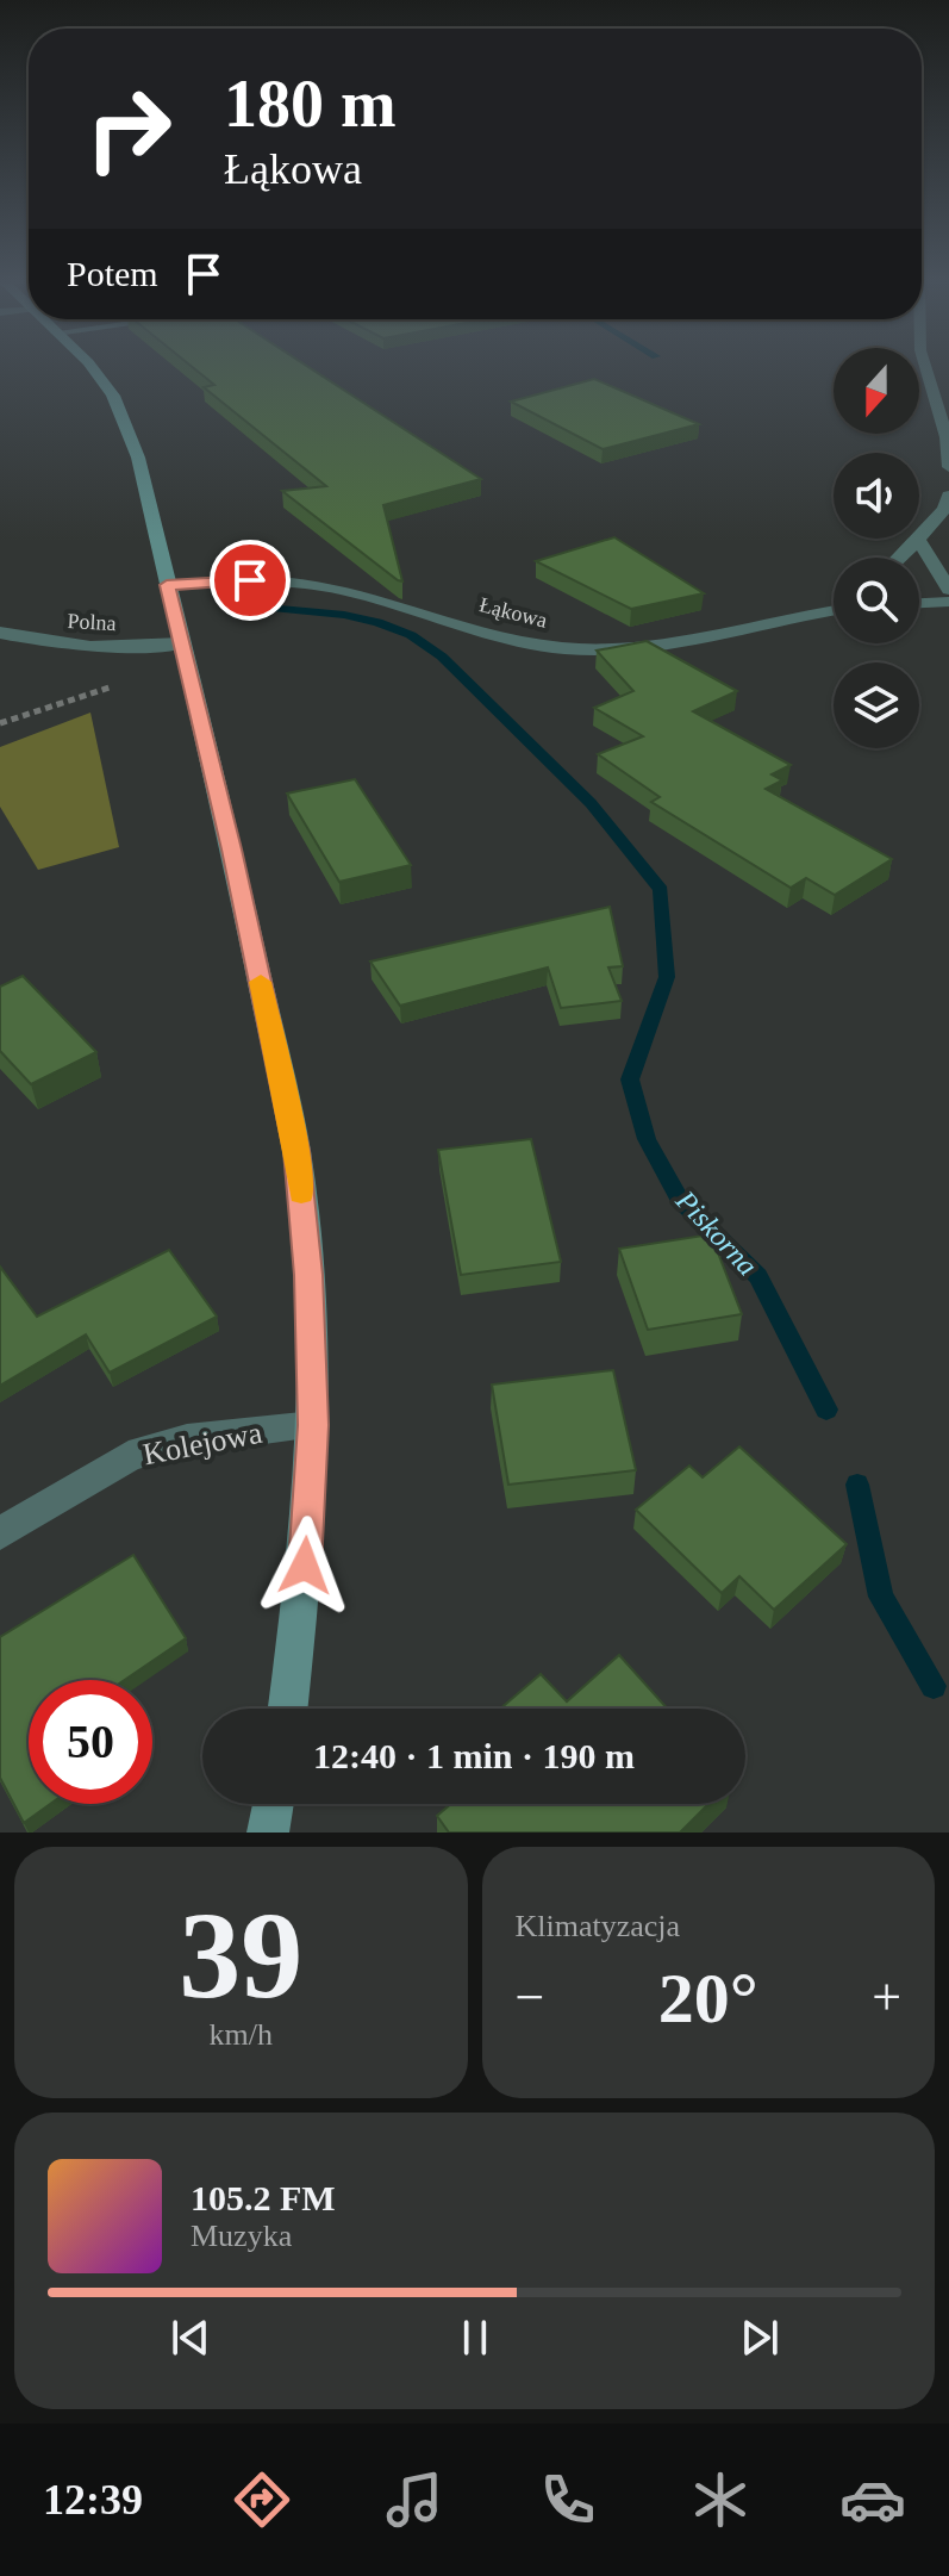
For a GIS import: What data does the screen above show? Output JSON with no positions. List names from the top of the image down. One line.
{"streets":{"street":["Łąkowa","Polna","Kolejowa"]},"water":["Piskorna"],"north":"bottom","page":{"turn":["180 m","Łąkowa"],"then":"Potem","limit":"50","trip":"12:40 · 1 min · 190 m","tile":[["39","km/h"],"Klimatyzacja"],"heat":["−","20°","+"],"song":["105.2 FM","Muzyka"],"tabs":"12:39"}}
